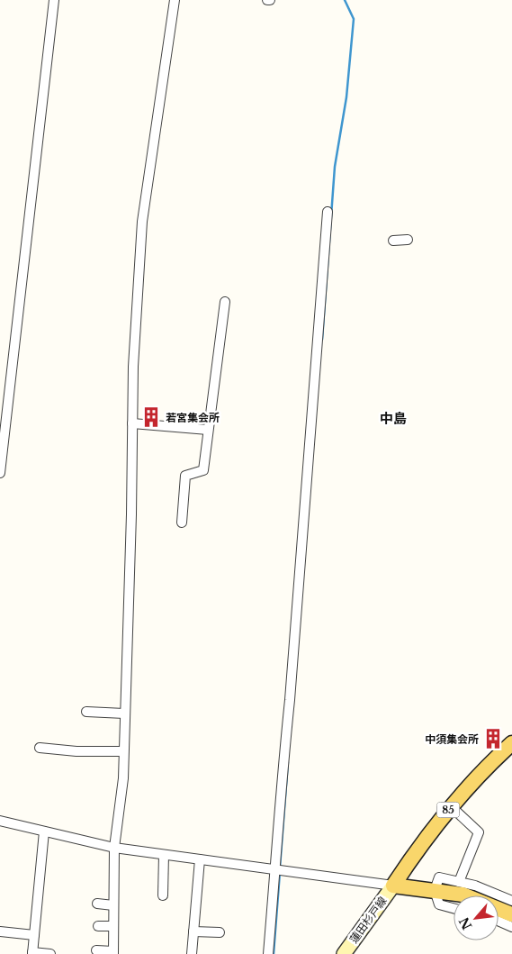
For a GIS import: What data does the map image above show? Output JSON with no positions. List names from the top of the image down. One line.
{"streets":{"main road":["85","蓮田杉戸線"]},"crossings":[["85","蓮田杉戸線"]],"districts":["中島"],"places":{"building":["若宮集会所","中須集会所"]},"north":"bottom left"}
